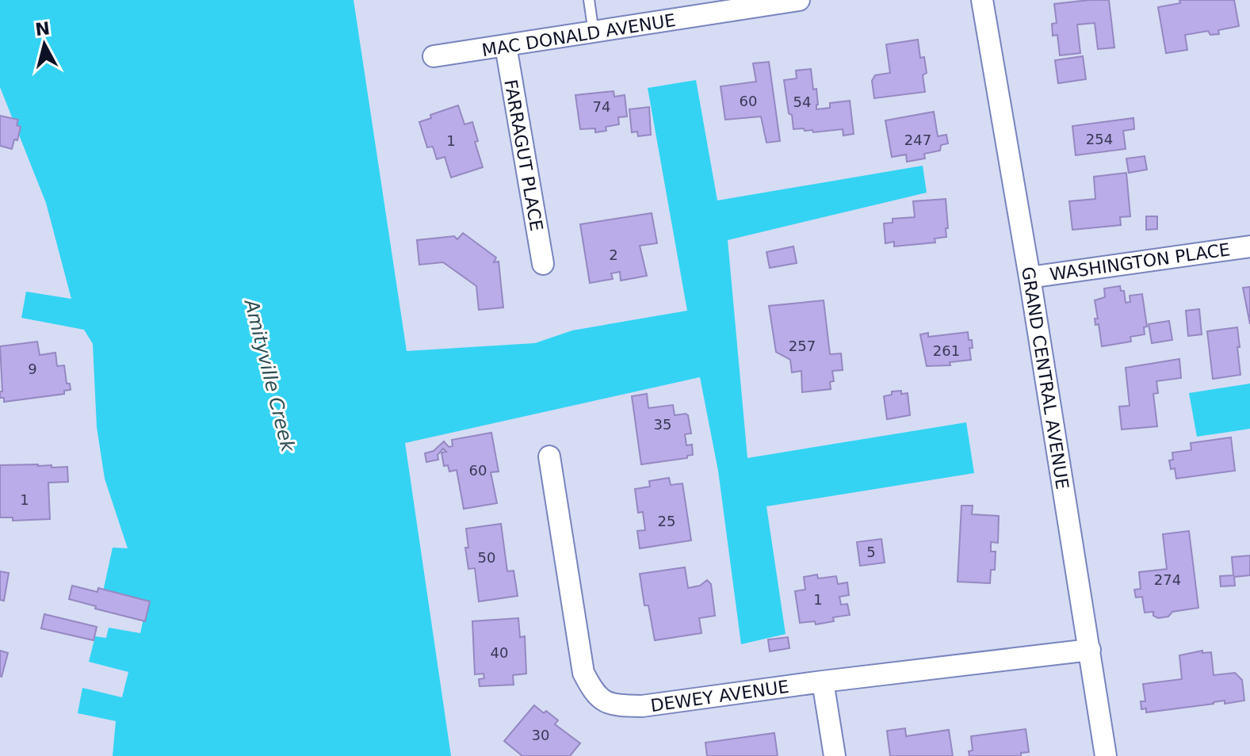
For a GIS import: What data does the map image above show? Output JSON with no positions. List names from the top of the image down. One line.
{"streets":{"street":["MAC DONALD AVENUE","FARRAGUT PLACE","WASHINGTON PLACE","GRAND CENTRAL AVENUE","DEWEY AVENUE"]},"crossings":[["MAC DONALD AVENUE","FARRAGUT PLACE"],["WASHINGTON PLACE","GRAND CENTRAL AVENUE"],["GRAND CENTRAL AVENUE","DEWEY AVENUE"]],"water":["Amityville Creek"],"house_numbers":["60","54","74","254","247","1","2","257","261","9","35","60","1","25","5","50","274","1","40","30"],"north":"top"}
